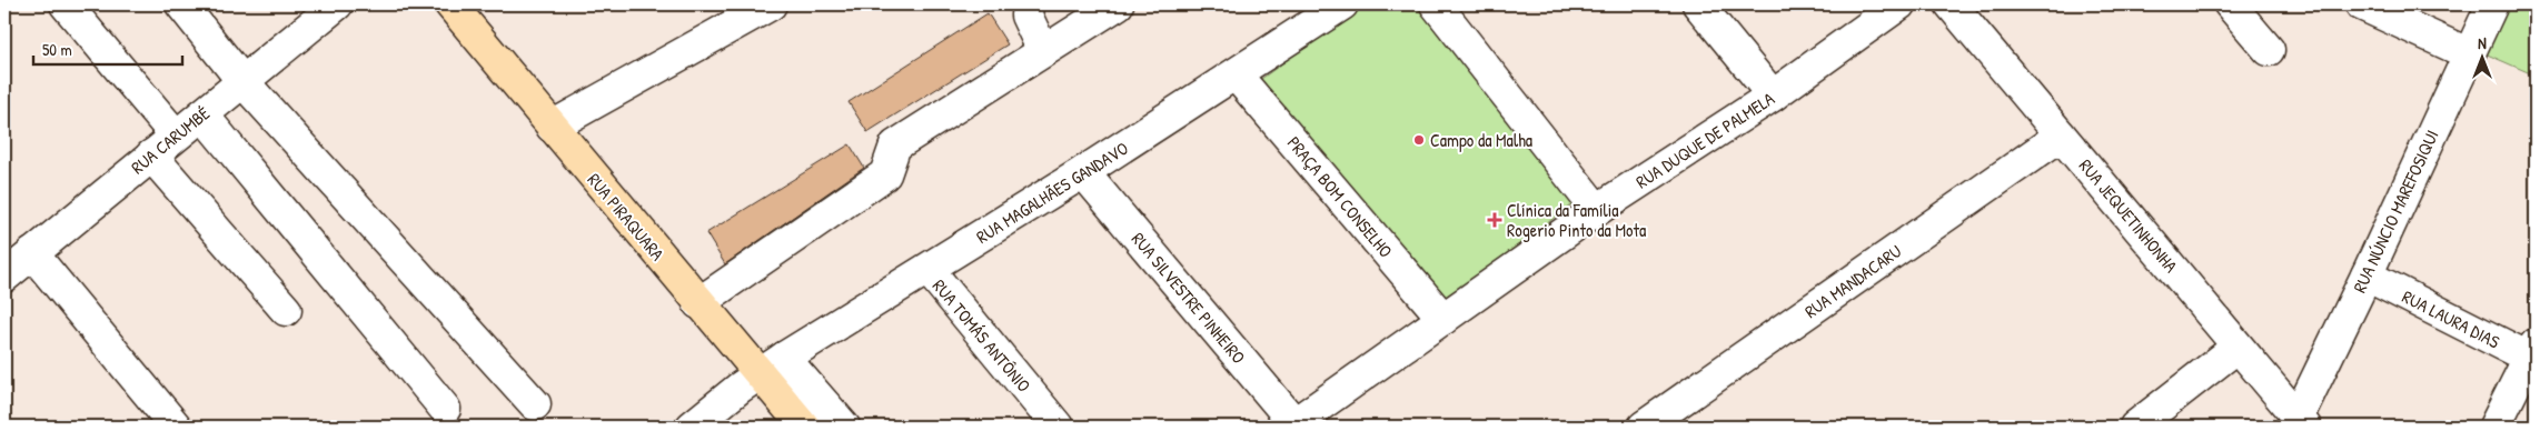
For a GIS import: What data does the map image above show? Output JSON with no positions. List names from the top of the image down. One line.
{"streets":{"main road":["RUA PIRAQUARA"],"street":["RUA CARUMBÉ","RUA DUQUE DE PALMELA","RUA MAGALHÃES GANDAVO","PRAÇA BOM CONSELHO","RUA NÚNCIO MAREFOSIQUI","RUA JEQUETINHONHA","RUA MANDACARU","RUA SILVESTRE PINHEIRO","RUA LAURA DIAS","RUA TOMÁS ANTÔNIO"]},"crossings":[["RUA DUQUE DE PALMELA","PRAÇA BOM CONSELHO"],["RUA DUQUE DE PALMELA","RUA SILVESTRE PINHEIRO"],["RUA MAGALHÃES GANDAVO","PRAÇA BOM CONSELHO"],["RUA MAGALHÃES GANDAVO","RUA PIRAQUARA"],["RUA MAGALHÃES GANDAVO","RUA SILVESTRE PINHEIRO"],["RUA MAGALHÃES GANDAVO","RUA TOMÁS ANTÔNIO"],["RUA NÚNCIO MAREFOSIQUI","RUA JEQUETINHONHA"],["RUA NÚNCIO MAREFOSIQUI","RUA LAURA DIAS"],["RUA JEQUETINHONHA","RUA MANDACARU"]],"places":{"other":["Campo da Malha"],"health":["Clínica da Família Rogerio Pinto da Mota"]},"scale_bar":"50 m","north":"top"}
